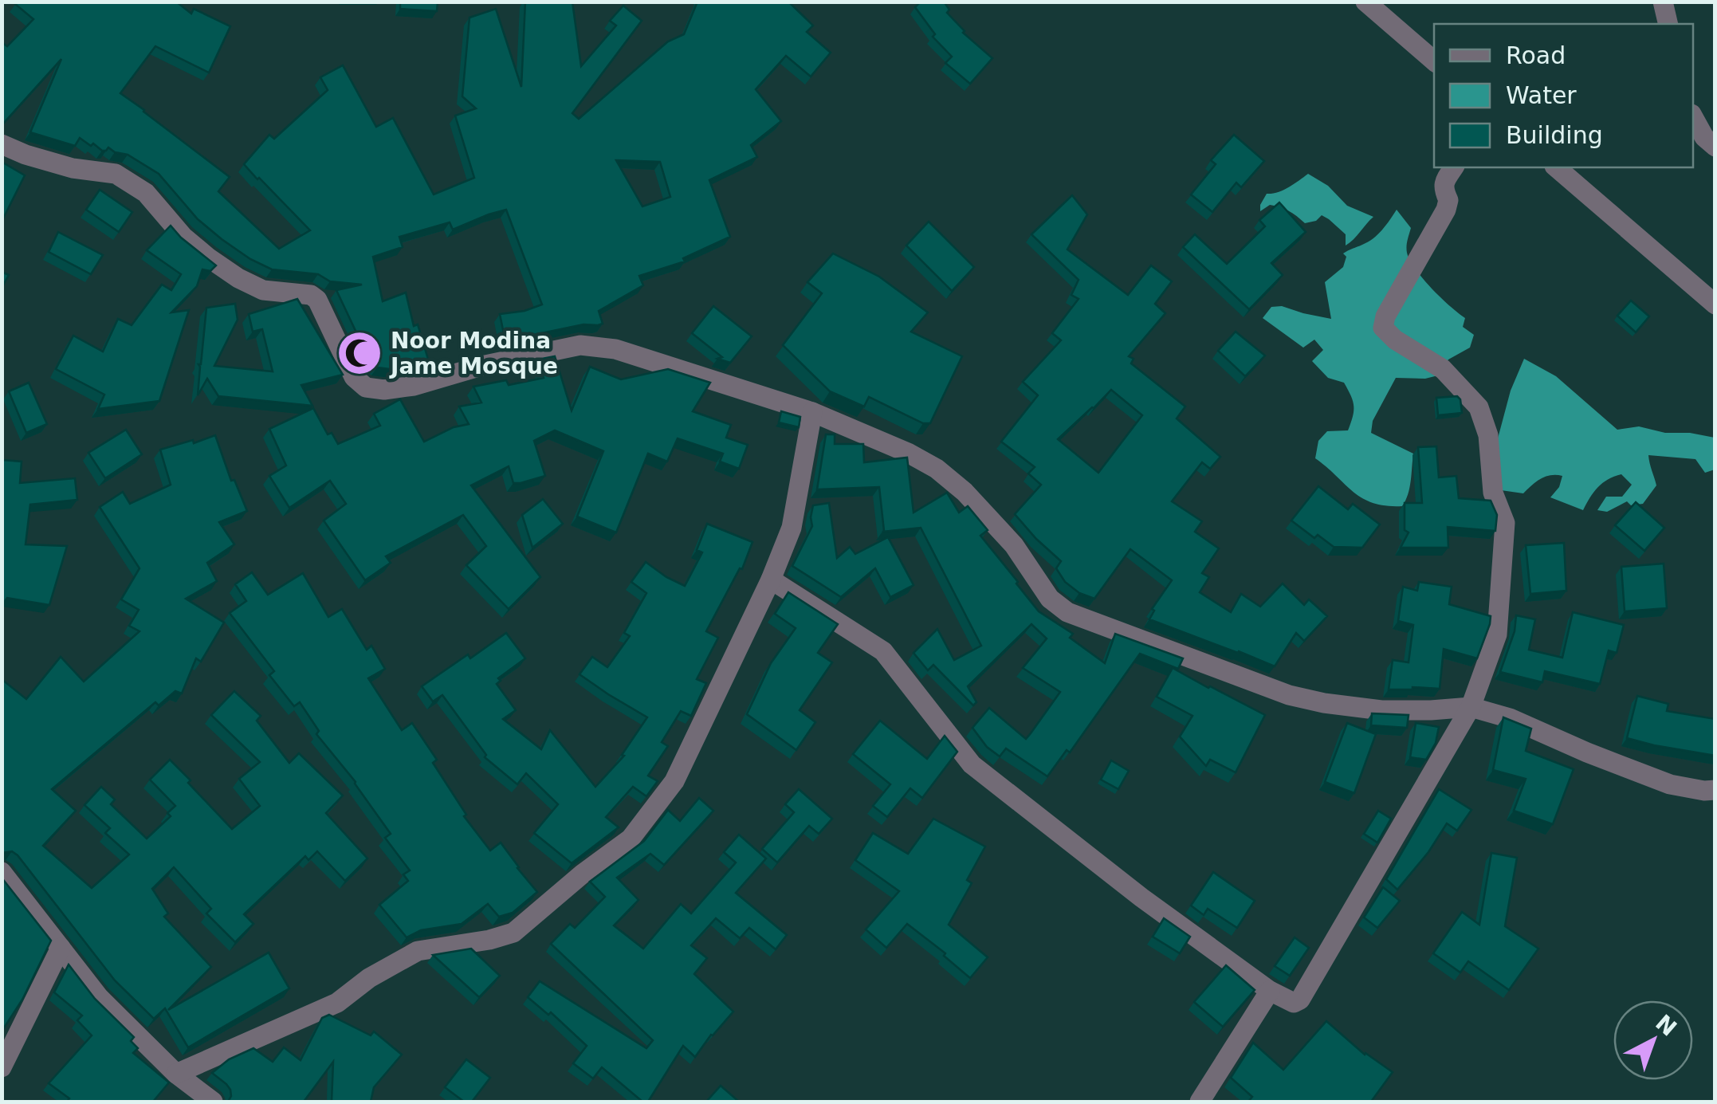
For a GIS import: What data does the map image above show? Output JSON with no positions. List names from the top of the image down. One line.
{"places":{"mosque":["Noor Modina Jame Mosque"]},"legend":["Road","Water","Building"],"north":"top right"}
